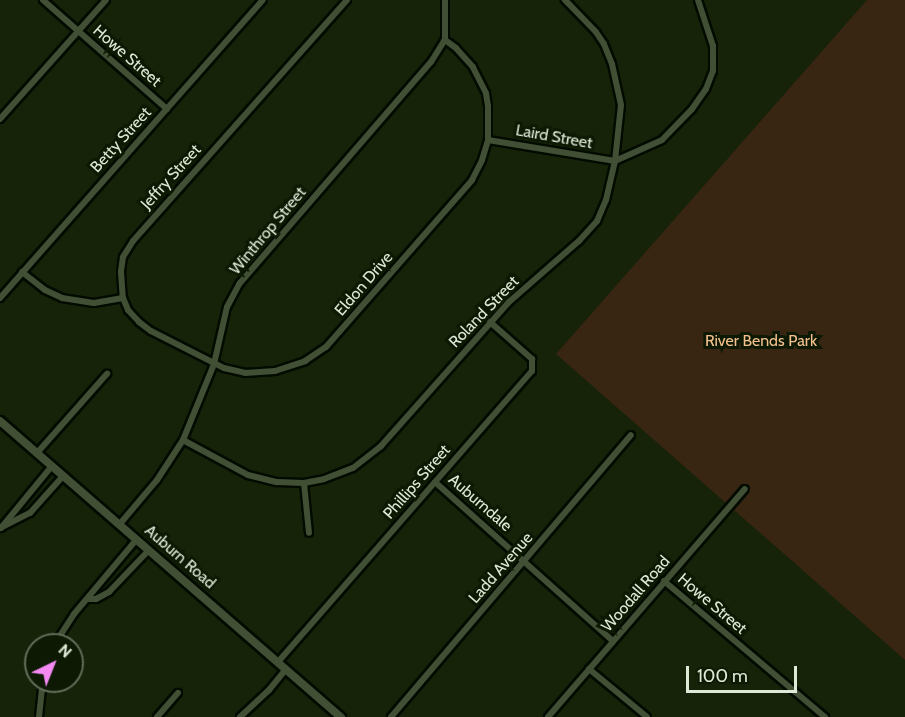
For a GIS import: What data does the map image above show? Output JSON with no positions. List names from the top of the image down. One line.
{"streets":{"main road":["Auburn Road"],"street":["Howe Street","Laird Street","Betty Street","Jeffry Street","Winthrop Street","Eldon Drive","Roland Street","Phillips Street","Auburndale","Ladd Avenue","Woodall Road"]},"crossings":[["Howe Street","Betty Street"],["Howe Street","Woodall Road"],["Laird Street","Eldon Drive"],["Laird Street","Roland Street"],["Winthrop Street","Eldon Drive"],["Winthrop Street","Roland Street"],["Winthrop Street","Auburn Road"],["Roland Street","Phillips Street"],["Phillips Street","Auburndale"],["Phillips Street","Auburn Road"],["Auburndale","Ladd Avenue"],["Auburndale","Woodall Road"]],"parks":["River Bends Park"],"scale_bar":"100 m","north":"top right"}
